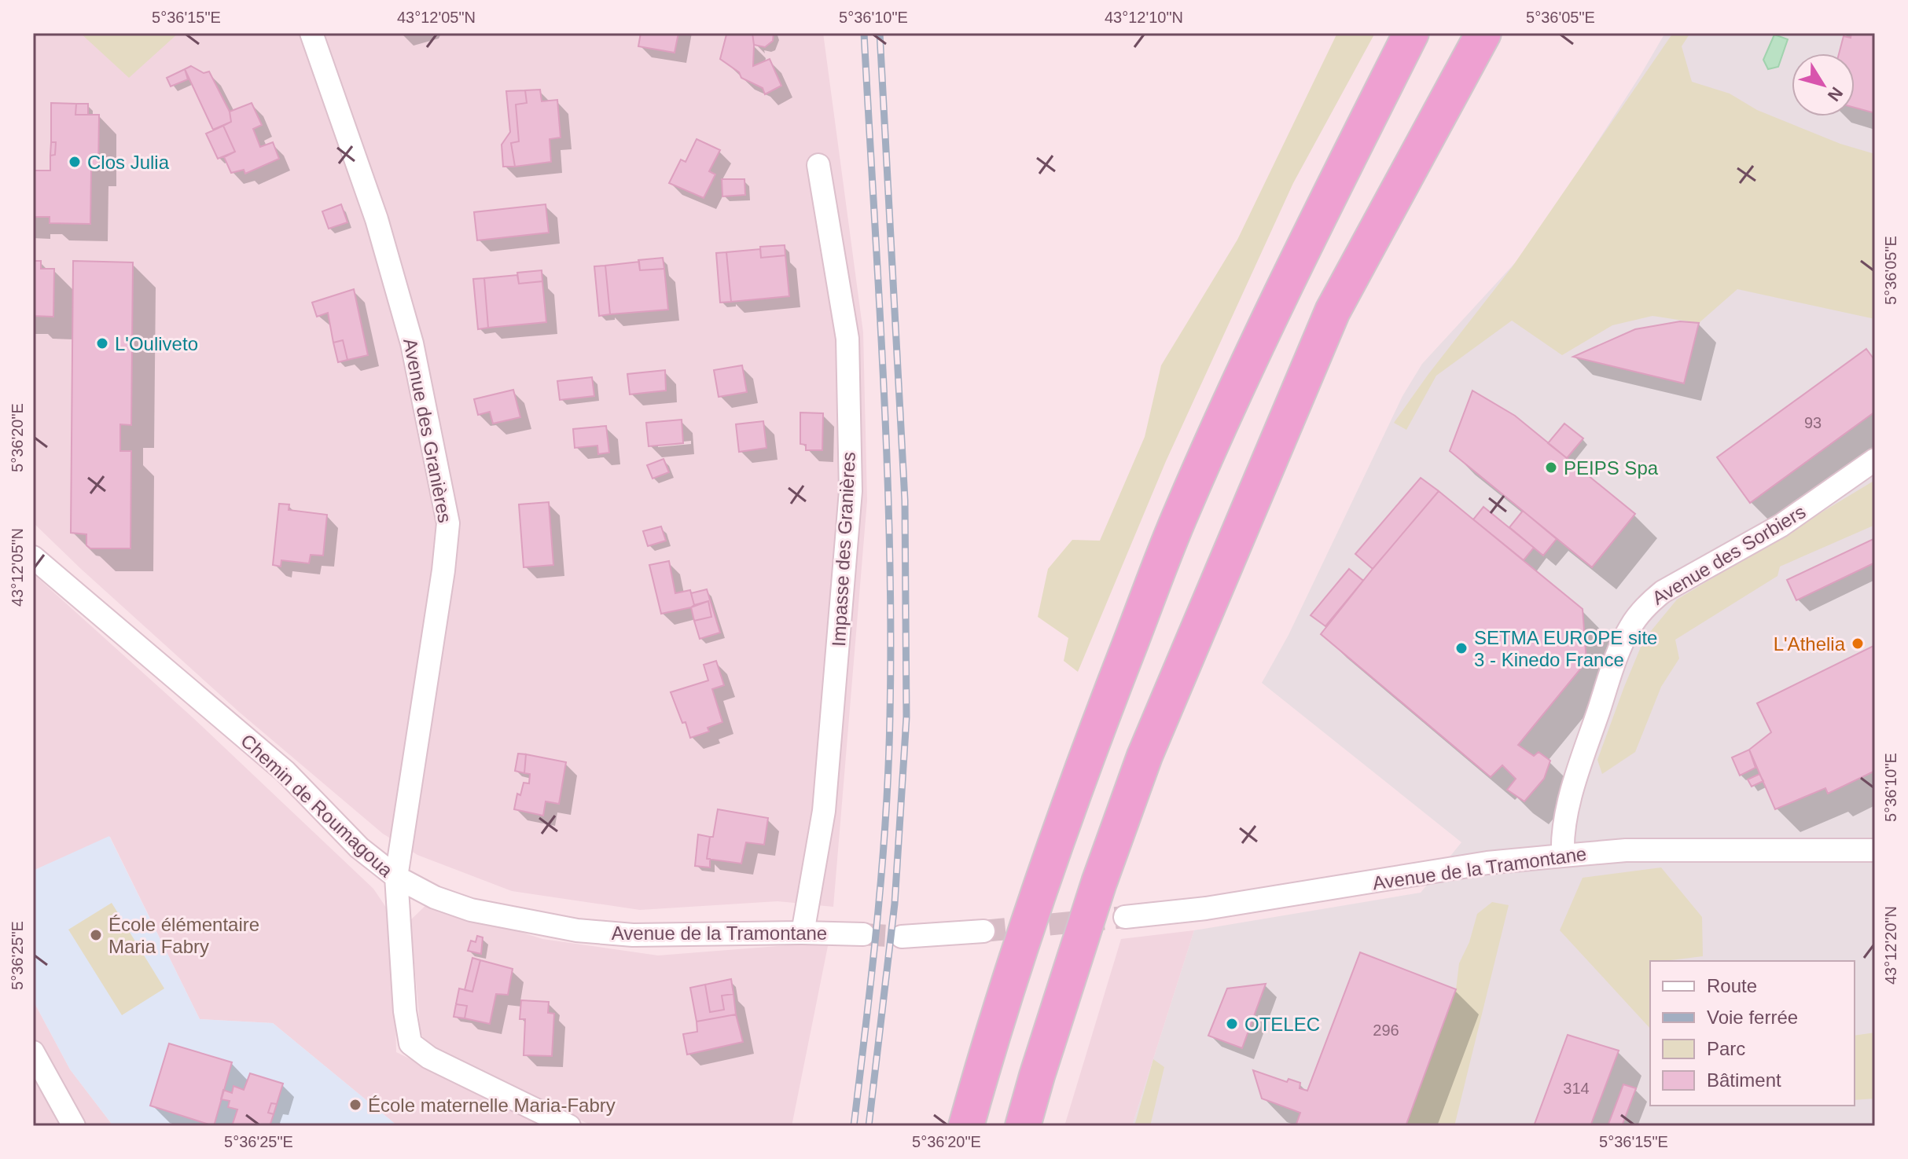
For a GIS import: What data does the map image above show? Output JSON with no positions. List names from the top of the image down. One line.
{"streets":{"street":["Avenue des Granières","Impasse des Granières","Avenue des Sorbiers","Chemin de Roumagoua","Avenue de la Tramontane"]},"crossings":[["Avenue des Granières","Chemin de Roumagoua"],["Avenue des Granières","Avenue de la Tramontane"],["Impasse des Granières","Avenue de la Tramontane"],["Avenue des Sorbiers","Avenue de la Tramontane"],["Chemin de Roumagoua","Avenue de la Tramontane"]],"places":["Clos Julia","L'Ouliveto","PEIPS Spa","L'Athelia","SETMA EUROPE site 3 - Kinedo France","École élémentaire Maria Fabry","OTELEC","École maternelle Maria-Fabry"],"house_numbers":["93","296","314"],"legend":["Route","Voie ferrée","Parc","Bâtiment"],"north":"bottom right","coordinates":["5°36'15\"E","43°12'05\"N","5°36'10\"E","43°12'10\"N","5°36'05\"E","5°36'20\"E","43°12'20\"N","5°36'25\"E"]}
